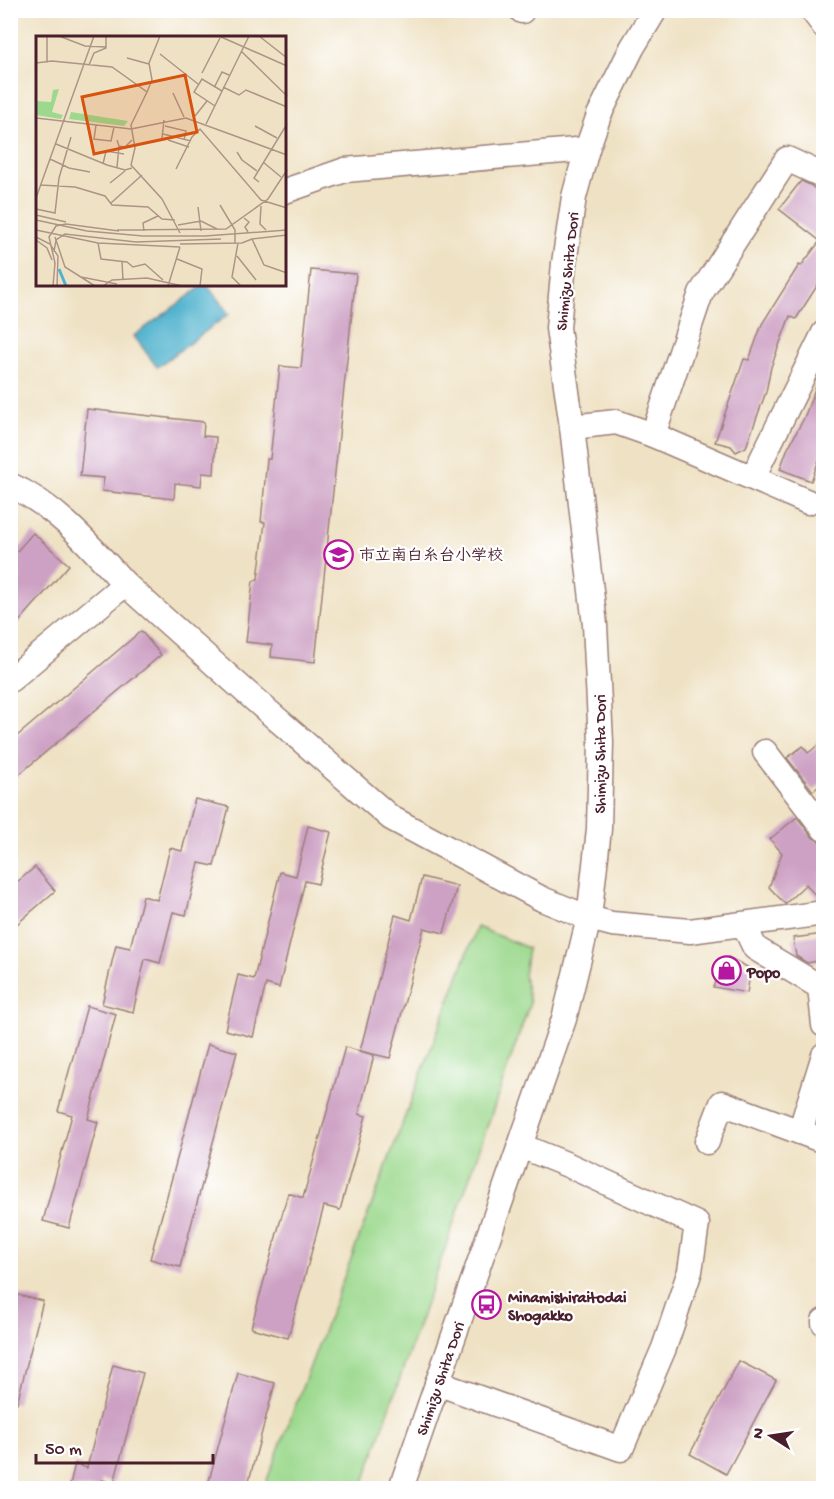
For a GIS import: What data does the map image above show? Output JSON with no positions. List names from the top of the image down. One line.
{"streets":{"street":["Shimizu Shita Dori"]},"places":{"school or university":["市立南白糸台小学校"],"shop":["Popo"],"bus stop":["Minamishiraitodai Shogakko"]},"scale_bar":"50 m","north":"left"}
